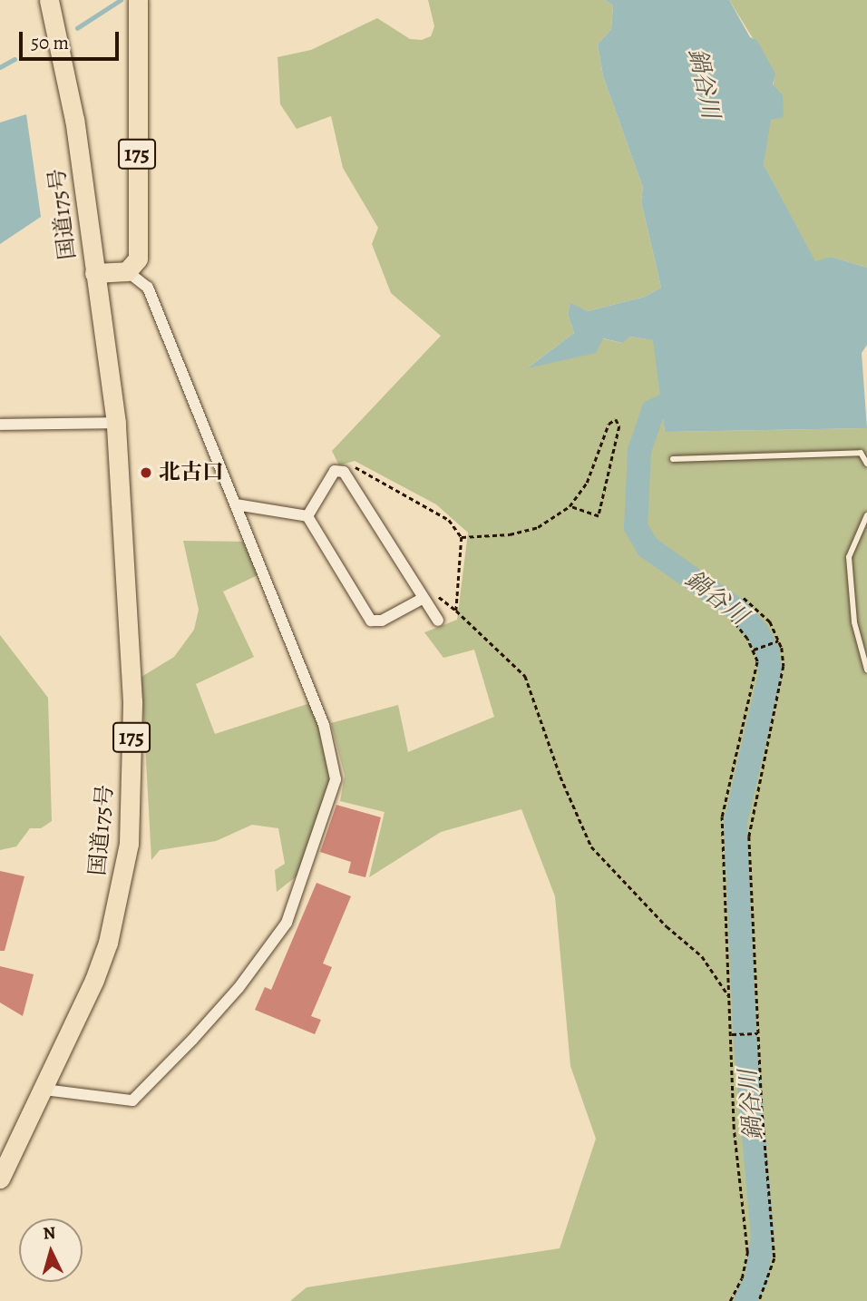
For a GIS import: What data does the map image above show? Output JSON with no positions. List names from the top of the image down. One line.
{"streets":{"highway":["175","国道175号"]},"crossings":[["175","国道175号"]],"water":["鍋谷川"],"places":["北古口"],"scale_bar":"50 m","north":"top"}
